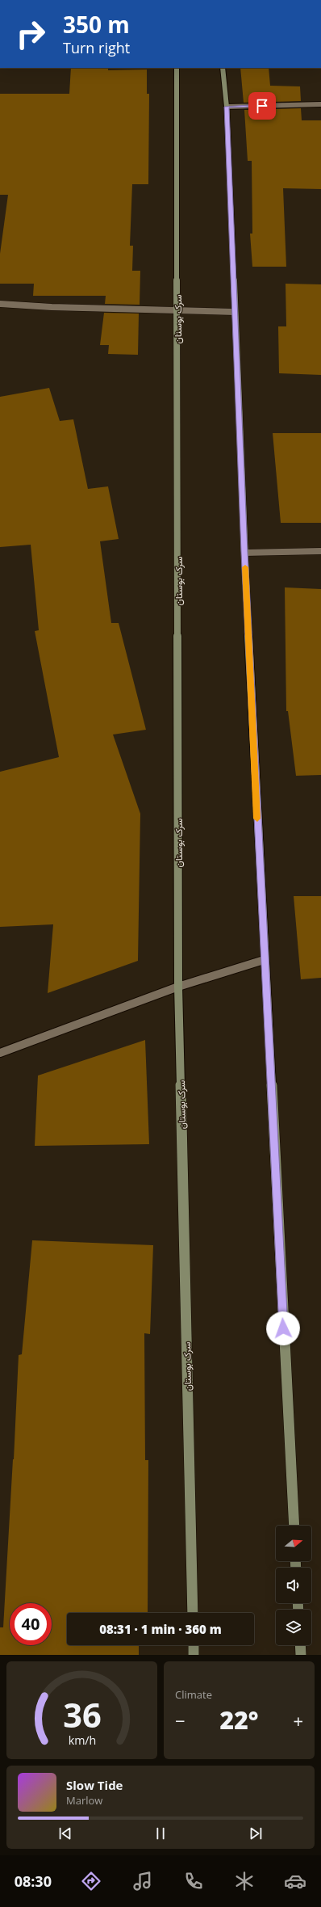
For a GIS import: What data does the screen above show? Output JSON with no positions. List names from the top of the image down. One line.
{"streets":{"street":["سرک بوستان"]},"north":"right","page":{"turn":["350 m","Turn right"],"limit":"40","trip":"08:31 · 1 min · 360 m","tile":"Climate","heat":["−","22°","+"],"song":["Slow Tide","Marlow"],"tabs":"08:30","gauge":["36","km/h"]}}
